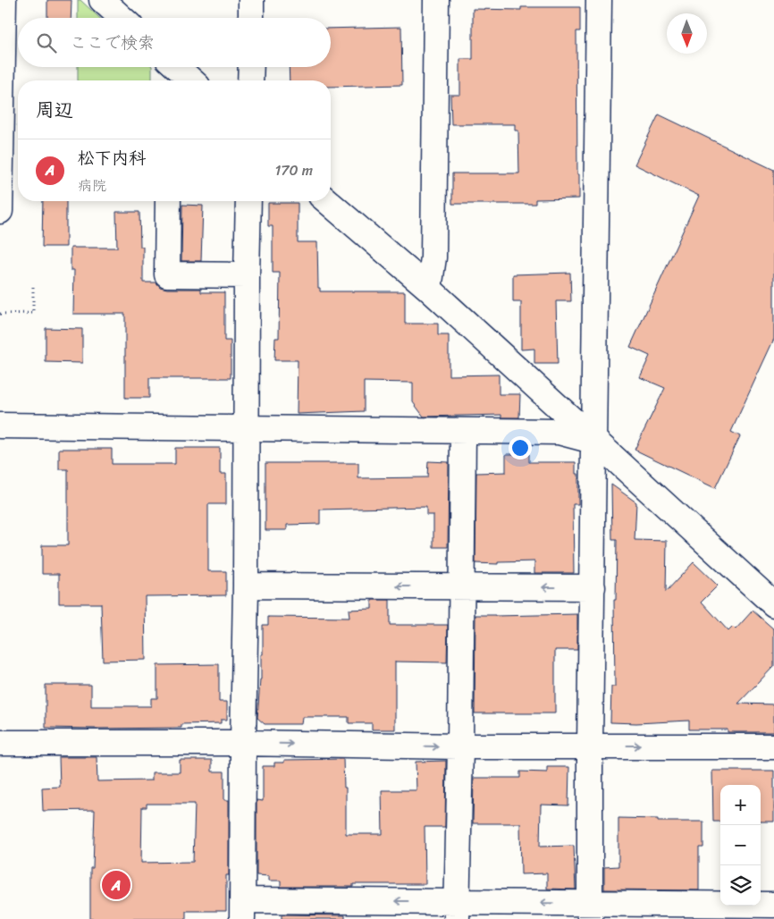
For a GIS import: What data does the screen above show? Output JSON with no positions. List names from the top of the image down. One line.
{"north":"bottom","page":{"search":"ここで検索","heading":"周辺","list":[{"mark":"A","name":"松下内科","note":"病院","value":"170 m"}],"map_buttons":["+","−"],"pins":"A"}}
